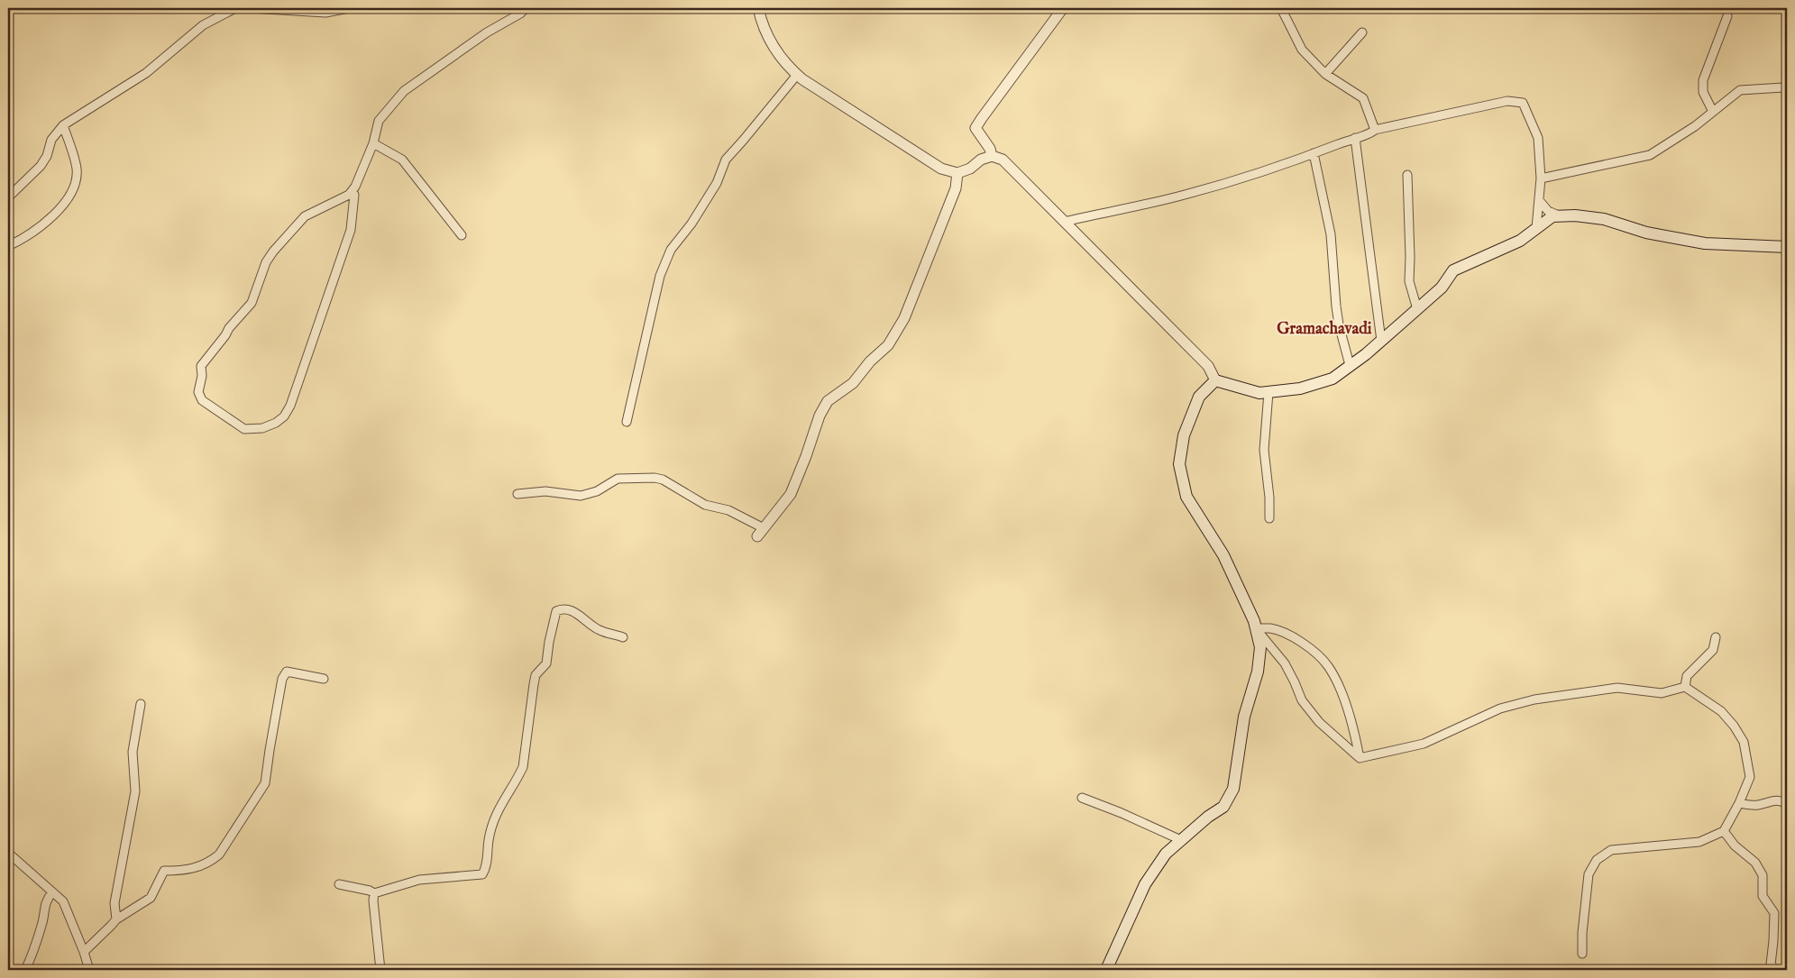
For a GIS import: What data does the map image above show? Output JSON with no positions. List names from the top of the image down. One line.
{"districts":["Gramachavadi"]}
